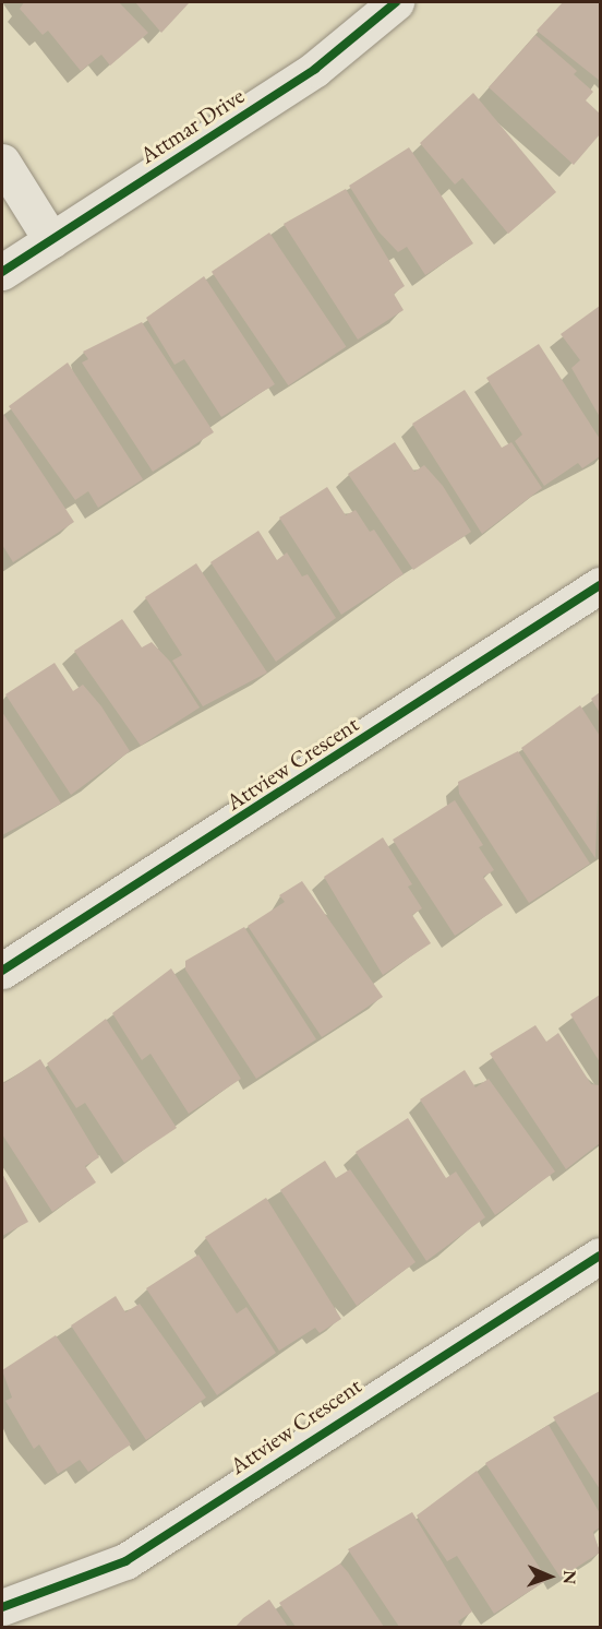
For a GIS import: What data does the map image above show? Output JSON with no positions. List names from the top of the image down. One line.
{"streets":{"street":["Attmar Drive","Attview Crescent"]},"north":"right"}
